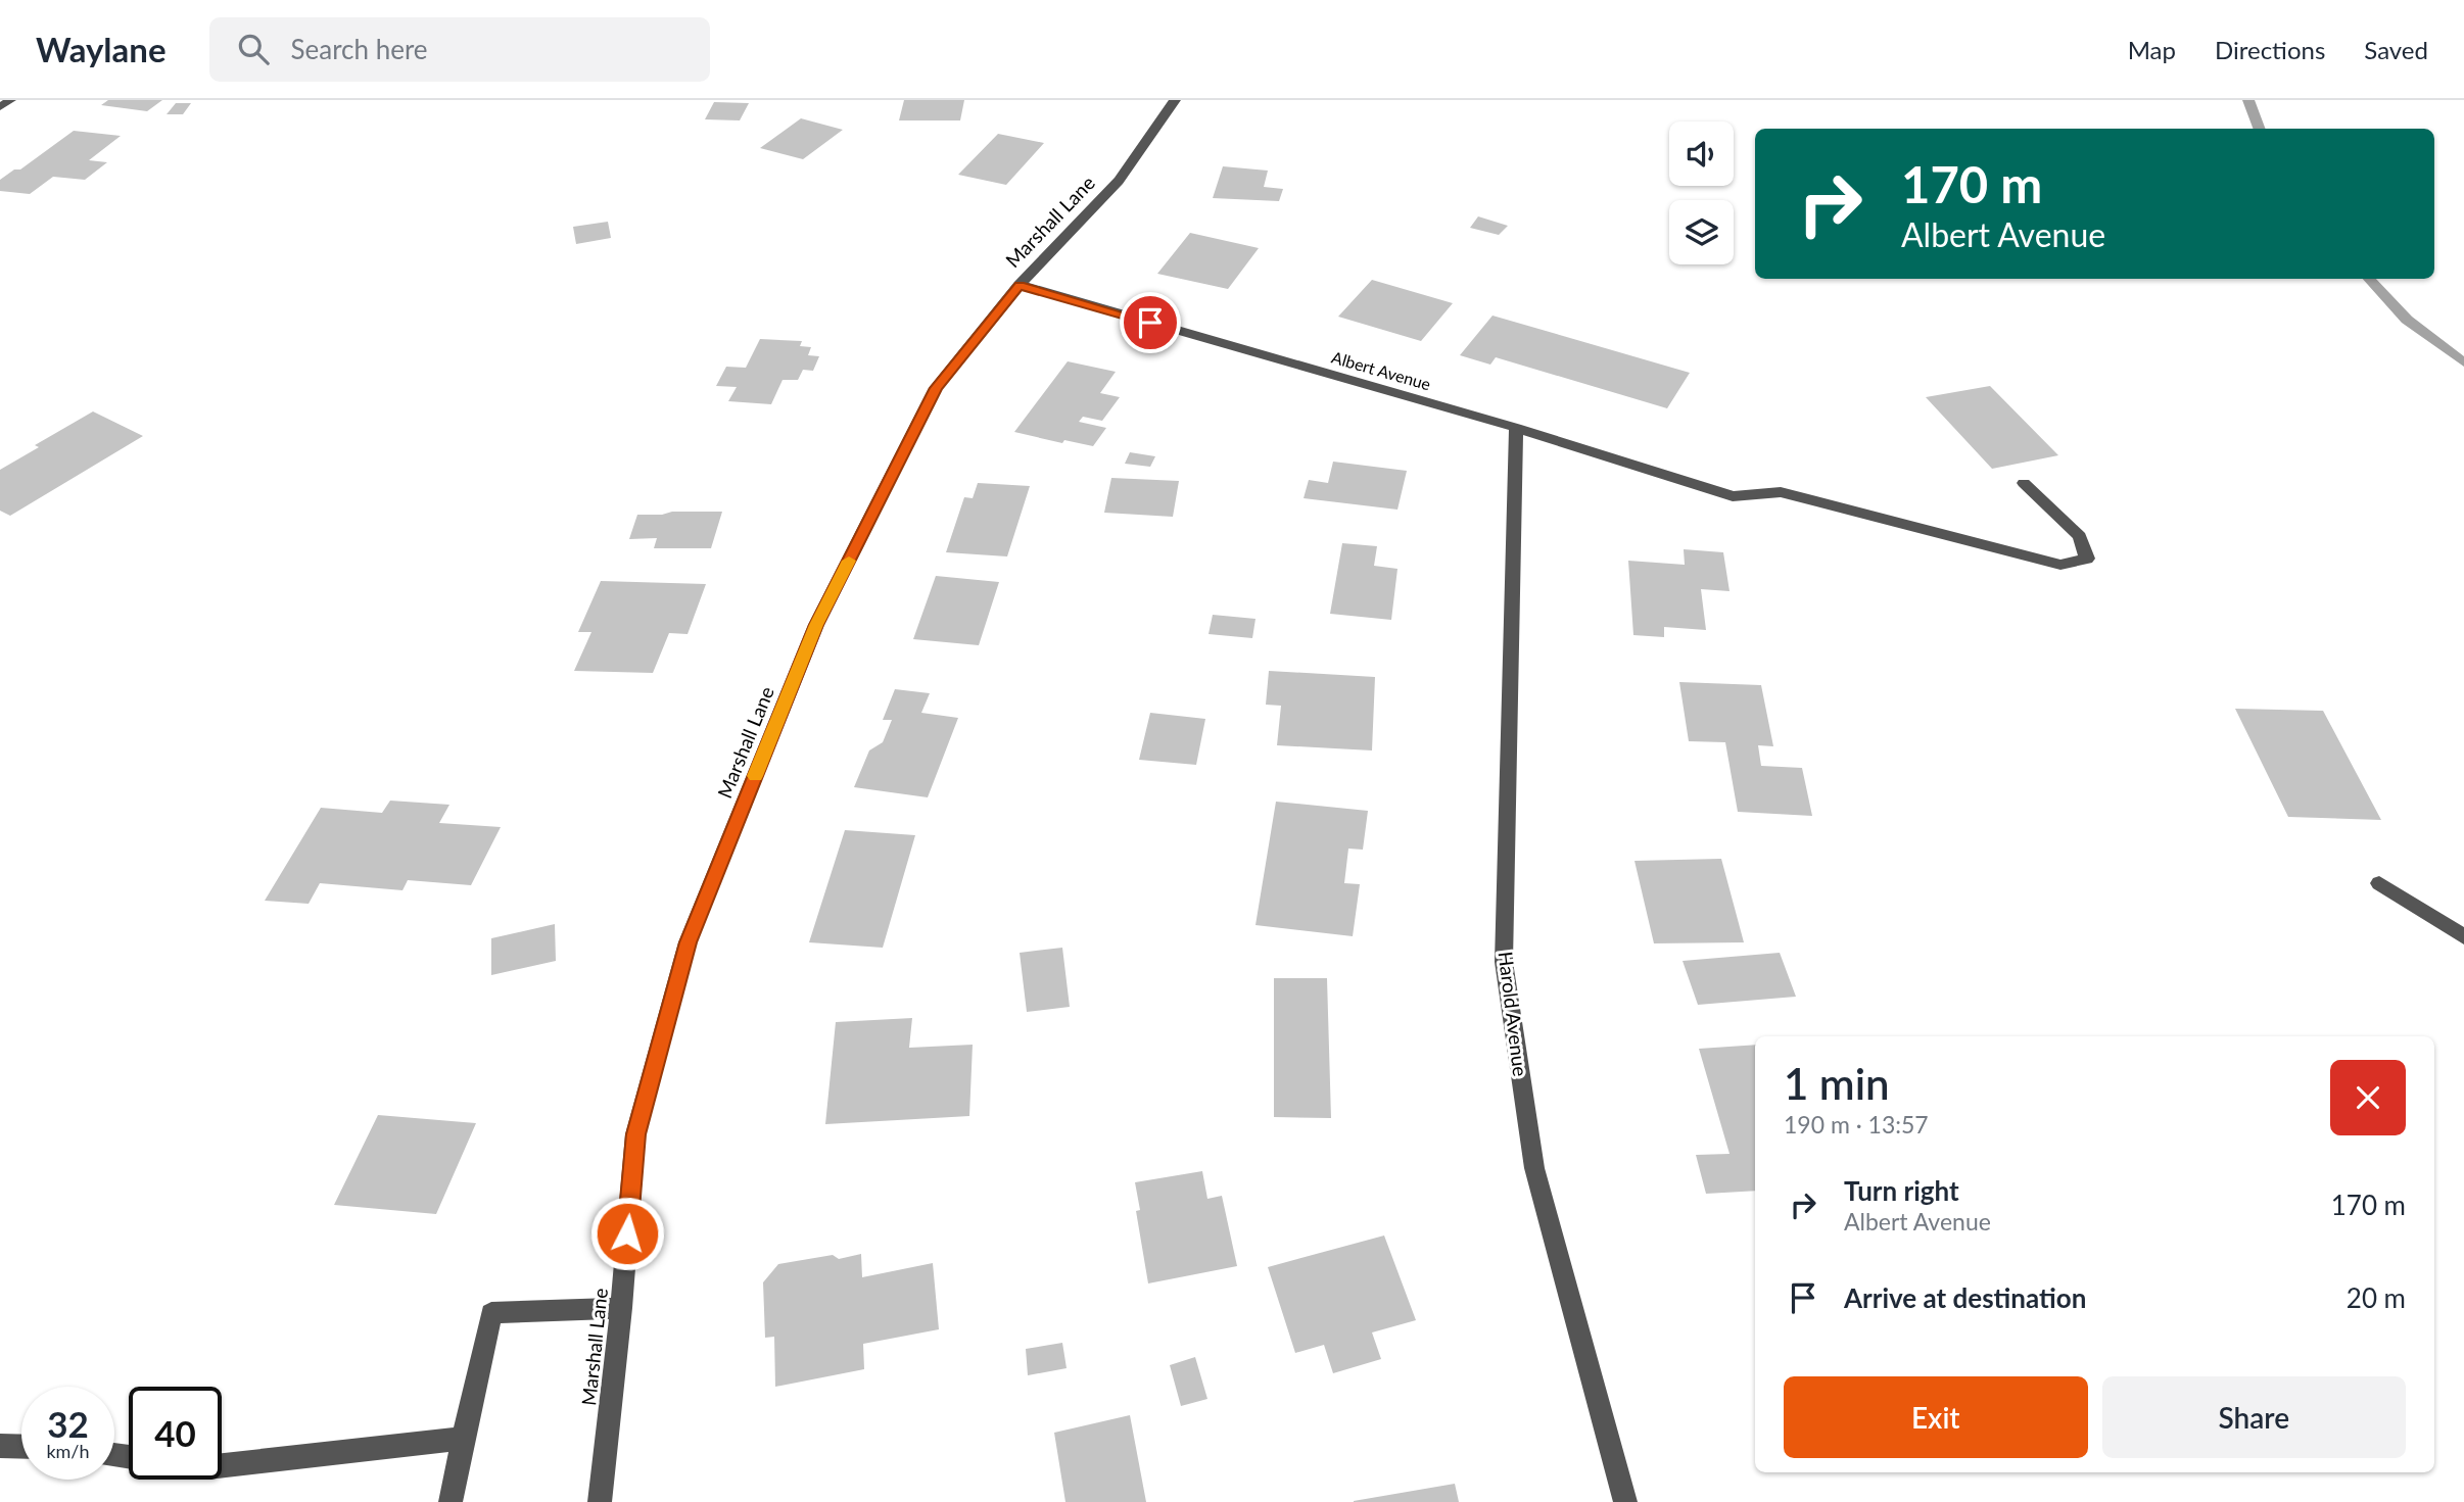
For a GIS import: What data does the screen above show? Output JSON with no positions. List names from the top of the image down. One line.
{"streets":{"street":["Marshall Lane","Albert Avenue","Harold Avenue"]},"crossings":[["Marshall Lane","Albert Avenue"],["Albert Avenue","Harold Avenue"]],"page":{"header":"Waylane","search":"Search here","nav":["Map","Directions","Saved"],"turn":["170 m","Albert Avenue"],"heading":["1 min","190 m · 13:57"],"list":[{"name":"Turn right","note":"Albert Avenue","value":"170 m"},{"name":"Arrive at destination","value":"20 m"}],"buttons":["Exit","Share"],"speed":"32 km/h","limit":"40"}}
